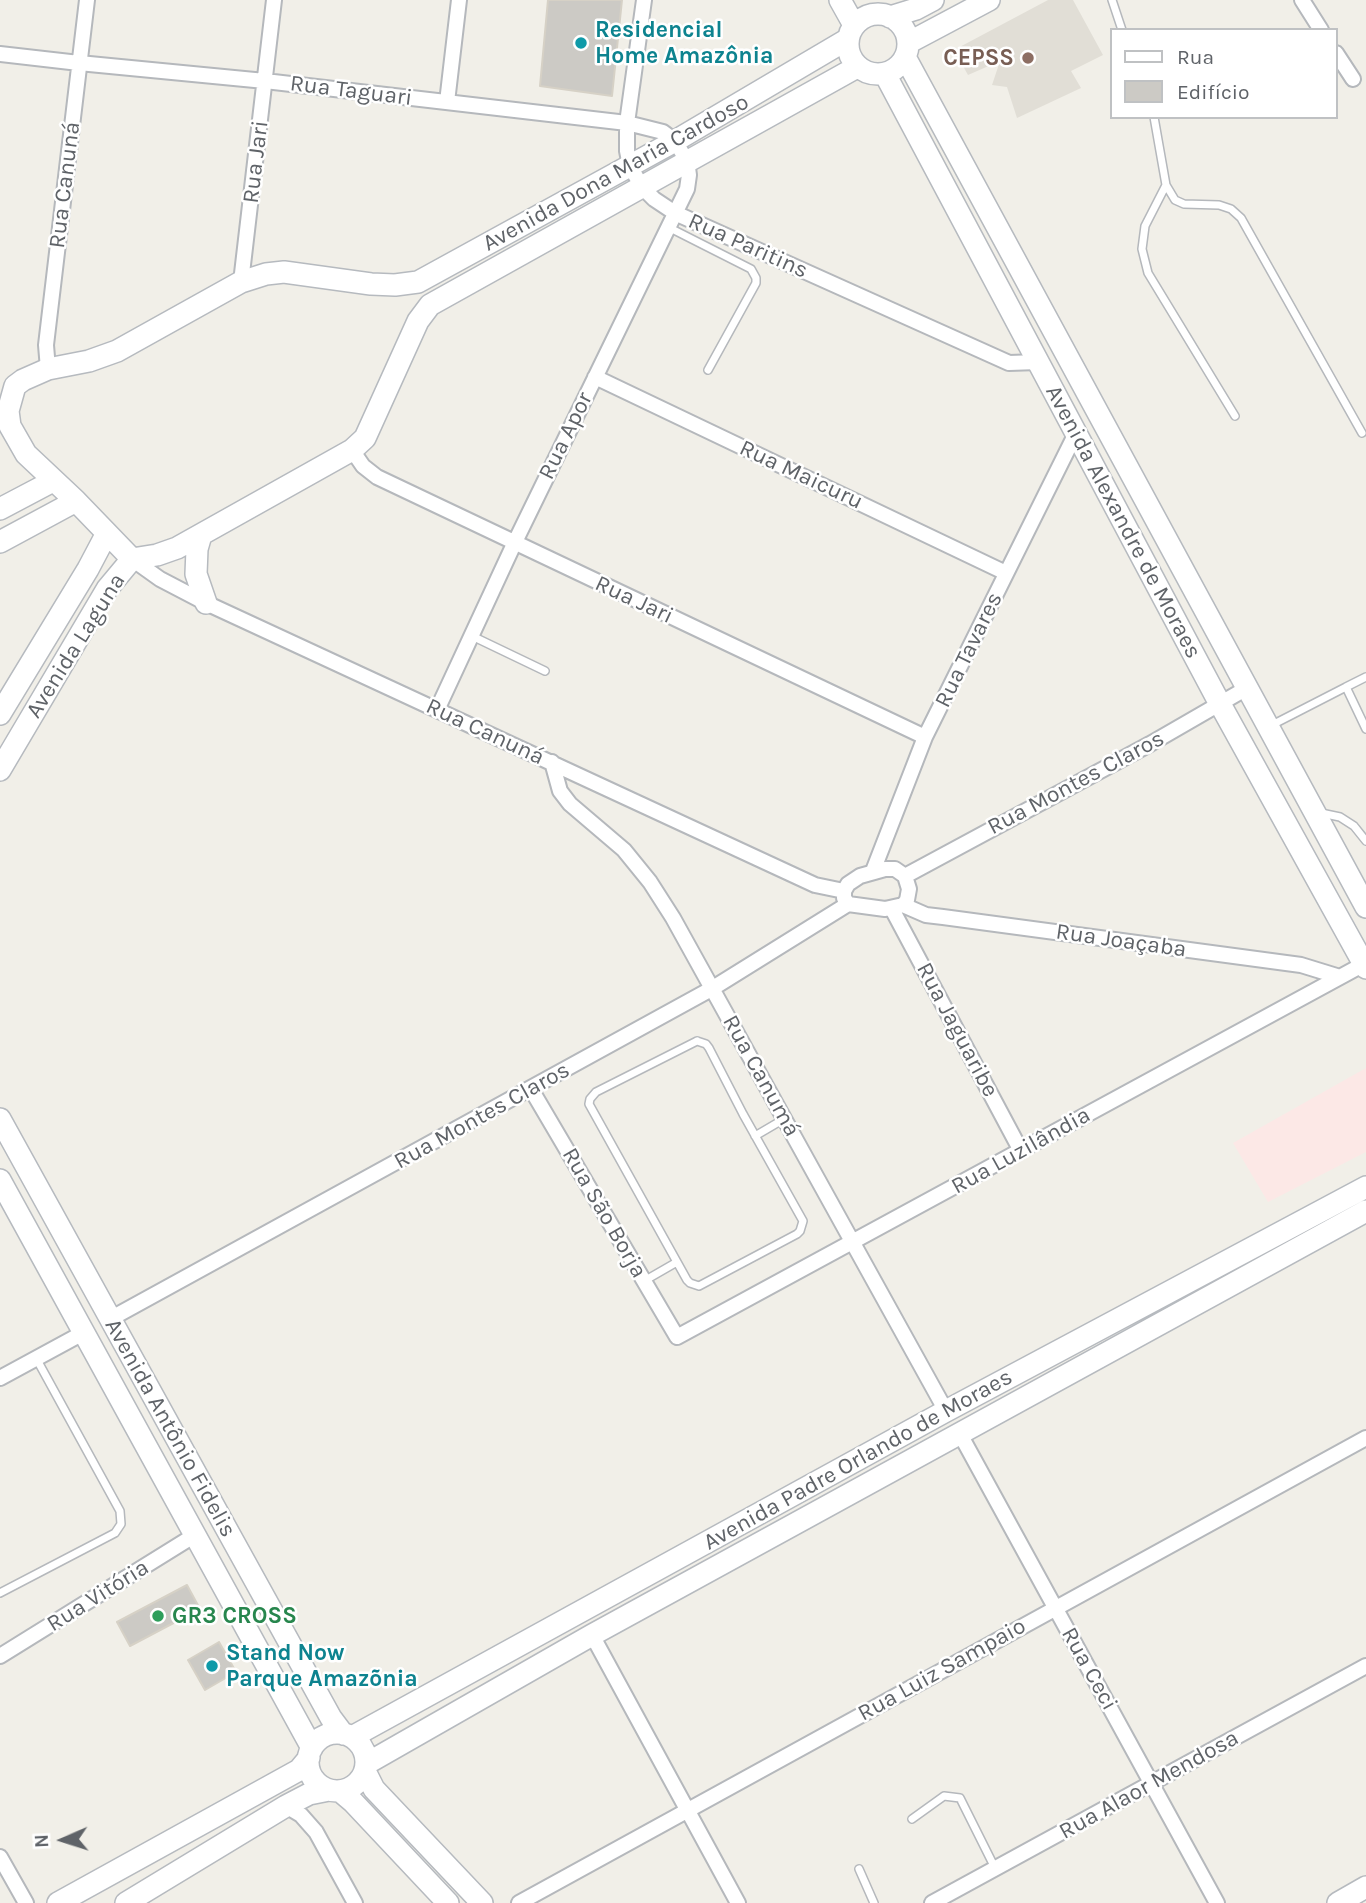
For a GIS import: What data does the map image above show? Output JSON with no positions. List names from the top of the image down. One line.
{"streets":{"main road":["Avenida Dona Maria Cardoso","Avenida Alexandre de Moraes","Avenida Laguna","Avenida Antônio Fidelis","Avenida Padre Orlando de Moraes"],"street":["Rua Taguari","Rua Jari","Rua Canuná","Rua Paritins","Rua Apor","Rua Maicuru","Rua Tavares","Rua Montes Claros","Rua Joaçaba","Rua Jaguaribe","Rua Canumá","Rua Luzilândia","Rua São Borja","Rua Vitória","Rua Ceci","Rua Luiz Sampaio","Rua Alaor Mendosa"]},"crossings":[["Rua Taguari","Rua Jari"],["Rua Taguari","Avenida Dona Maria Cardoso"],["Rua Taguari","Rua Canuná"],["Rua Taguari","Rua Paritins"],["Rua Jari","Avenida Dona Maria Cardoso"],["Rua Jari","Rua Apor"],["Rua Jari","Rua Tavares"],["Avenida Dona Maria Cardoso","Rua Paritins"],["Avenida Dona Maria Cardoso","Rua Apor"],["Avenida Dona Maria Cardoso","Avenida Alexandre de Moraes"],["Rua Canuná","Rua Apor"],["Rua Canuná","Avenida Laguna"],["Rua Canuná","Rua Tavares"],["Rua Canuná","Rua Montes Claros"],["Rua Canuná","Rua Joaçaba"],["Rua Canuná","Rua Jaguaribe"],["Rua Canuná","Rua Canumá"],["Rua Paritins","Rua Apor"],["Rua Paritins","Avenida Alexandre de Moraes"],["Rua Apor","Rua Maicuru"],["Rua Maicuru","Rua Tavares"],["Avenida Alexandre de Moraes","Rua Tavares"],["Avenida Alexandre de Moraes","Rua Montes Claros"],["Avenida Alexandre de Moraes","Rua Luzilândia"],["Rua Tavares","Rua Montes Claros"],["Rua Tavares","Rua Joaçaba"],["Rua Tavares","Rua Jaguaribe"],["Rua Montes Claros","Rua Joaçaba"],["Rua Montes Claros","Rua Jaguaribe"],["Rua Montes Claros","Rua Canumá"],["Rua Montes Claros","Rua São Borja"],["Rua Montes Claros","Avenida Antônio Fidelis"],["Rua Joaçaba","Rua Jaguaribe"],["Rua Joaçaba","Rua Luzilândia"],["Rua Jaguaribe","Rua Luzilândia"],["Rua Canumá","Rua Luzilândia"],["Rua Canumá","Avenida Padre Orlando de Moraes"],["Rua Luzilândia","Rua São Borja"],["Avenida Antônio Fidelis","Avenida Padre Orlando de Moraes"],["Avenida Antônio Fidelis","Rua Vitória"],["Avenida Padre Orlando de Moraes","Rua Ceci"],["Rua Ceci","Rua Luiz Sampaio"],["Rua Ceci","Rua Alaor Mendosa"]],"places":["Residencial Home Amazônia","CEPSS","GR3 CROSS","Stand Now Parque Amazõnia"],"legend":["Rua","Edifício"],"north":"left"}
